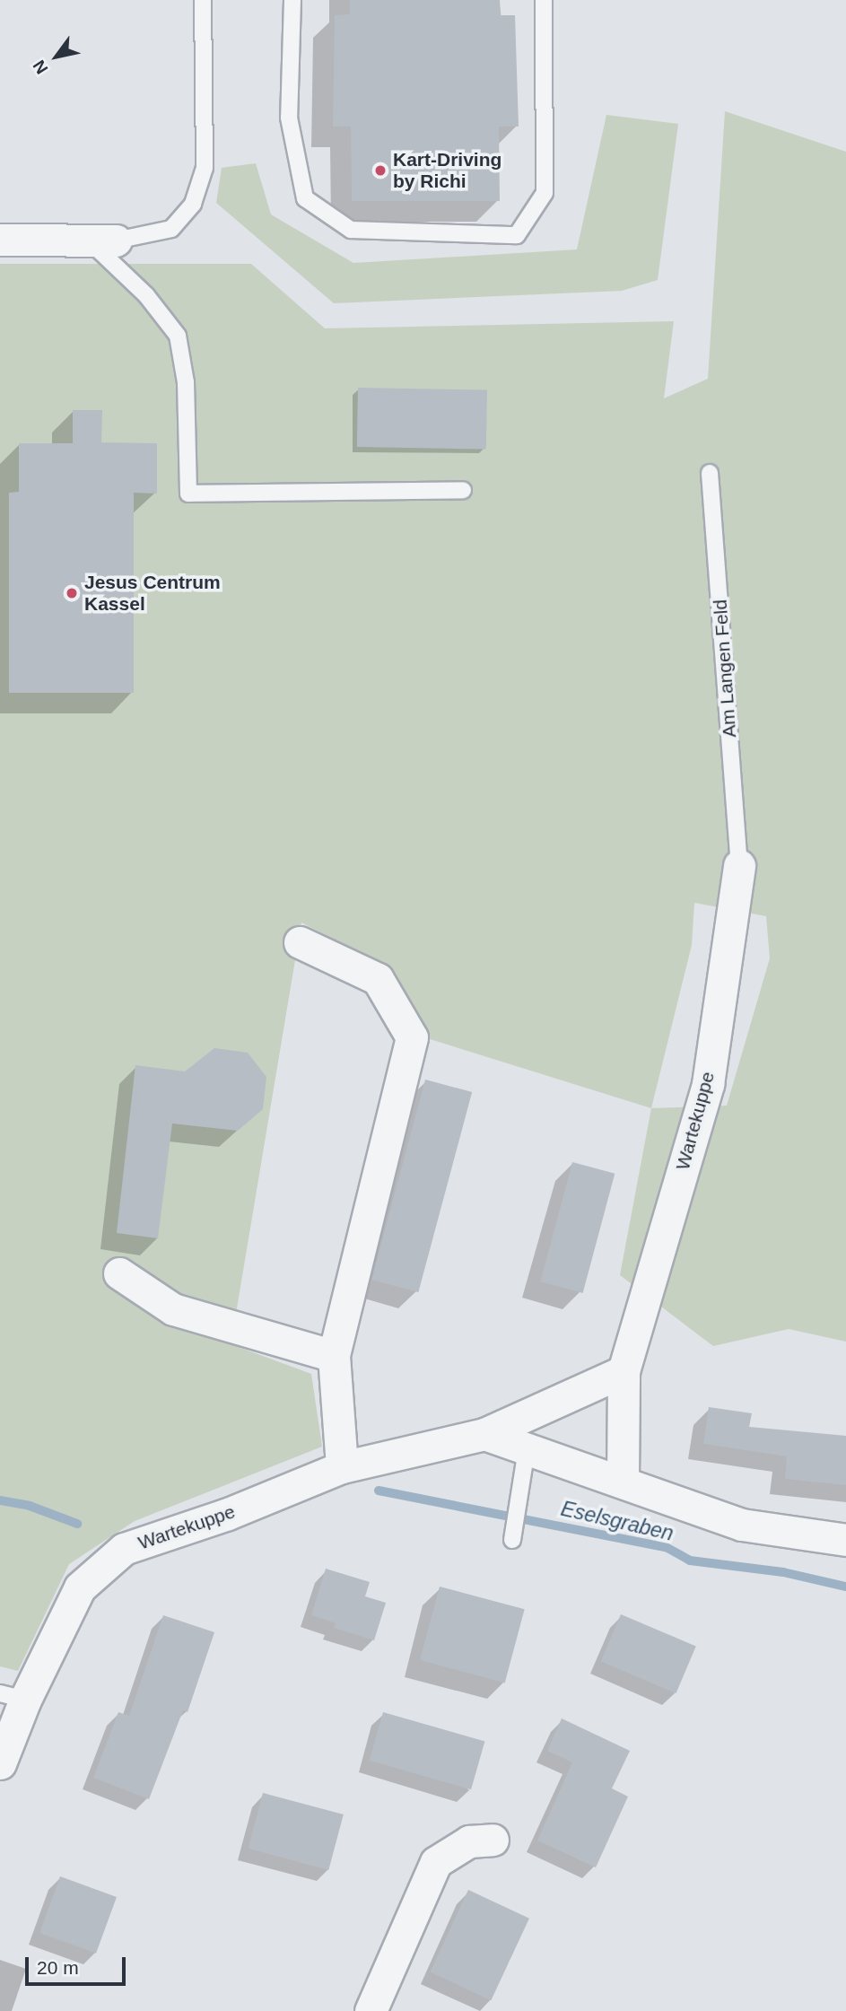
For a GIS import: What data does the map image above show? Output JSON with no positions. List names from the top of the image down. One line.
{"streets":{"street":["Wartekuppe"],"lane":["Am Langen Feld"]},"crossings":[["Am Langen Feld","Wartekuppe"]],"water":["Eselsgraben"],"places":["Kart-Driving by Richi","Jesus Centrum Kassel"],"scale_bar":"20 m","north":"bottom left"}
